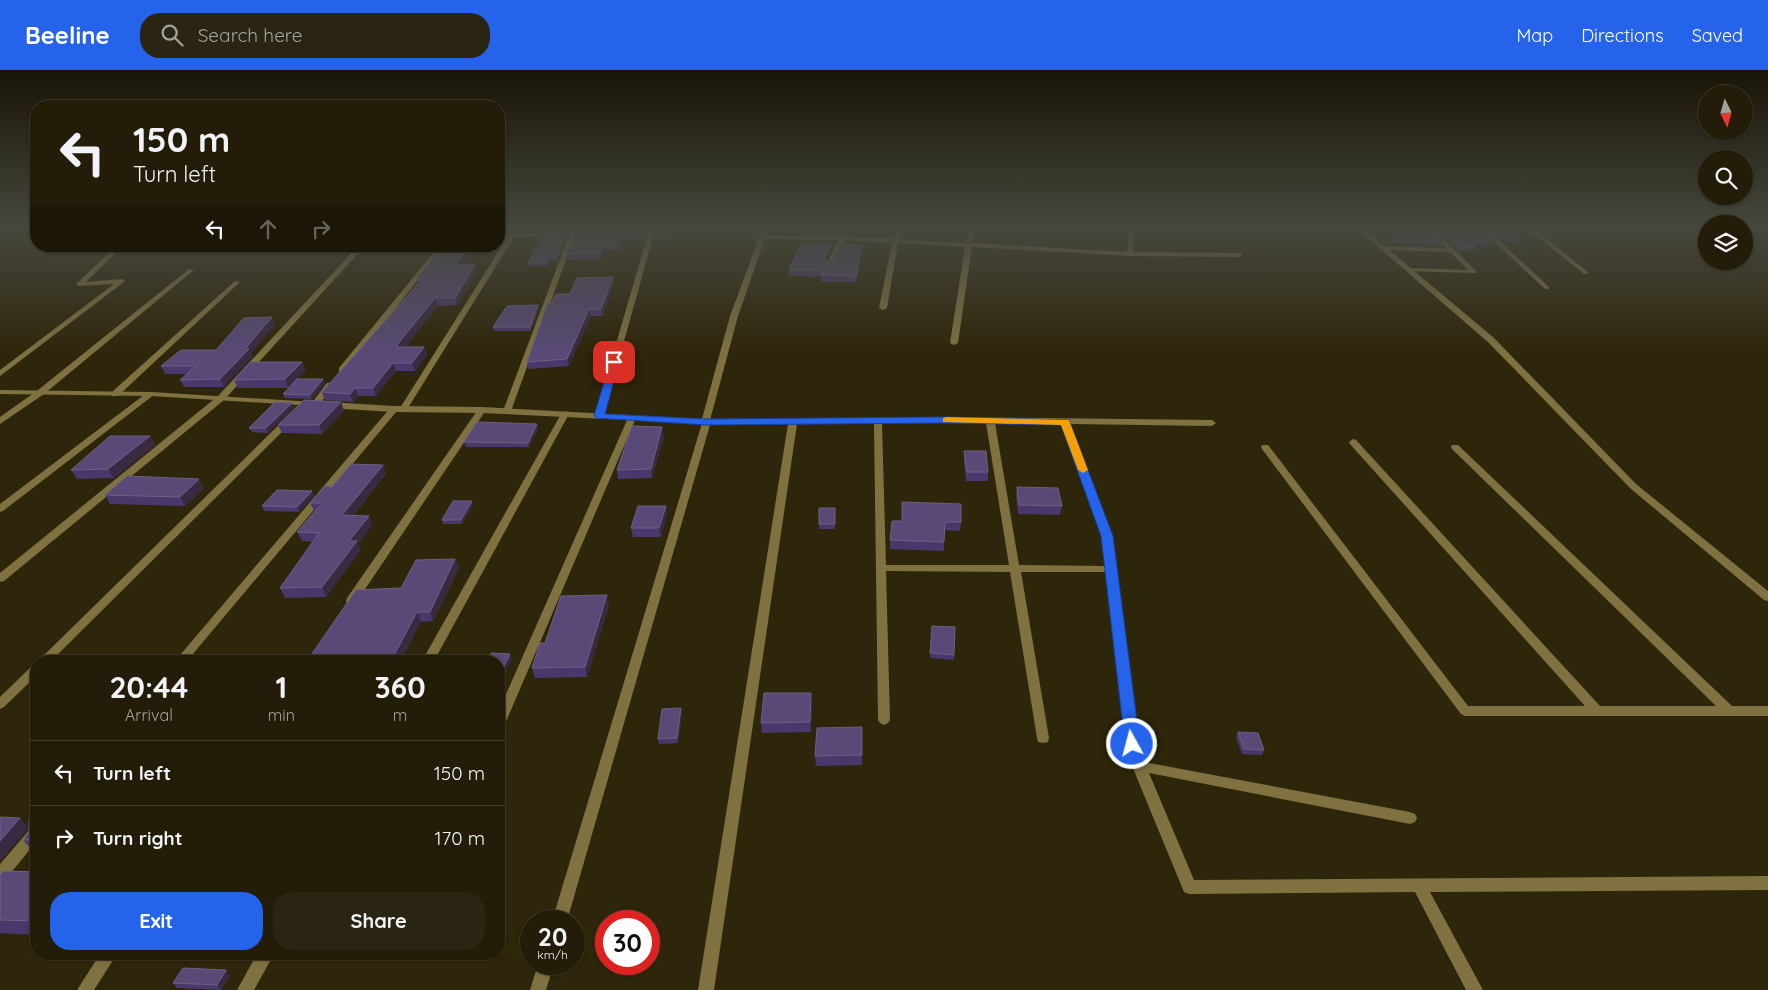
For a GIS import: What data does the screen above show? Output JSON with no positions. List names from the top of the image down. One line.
{"north":"bottom","page":{"header":"Beeline","search":"Search here","nav":["Map","Directions","Saved"],"turn":["150 m","Turn left"],"eta":["20:44","Arrival","1","min","360","m"],"list":[{"name":"Turn left","value":"150 m"},{"name":"Turn right","value":"170 m"}],"buttons":["Exit","Share"],"speed":"20 km/h","limit":"30"}}
